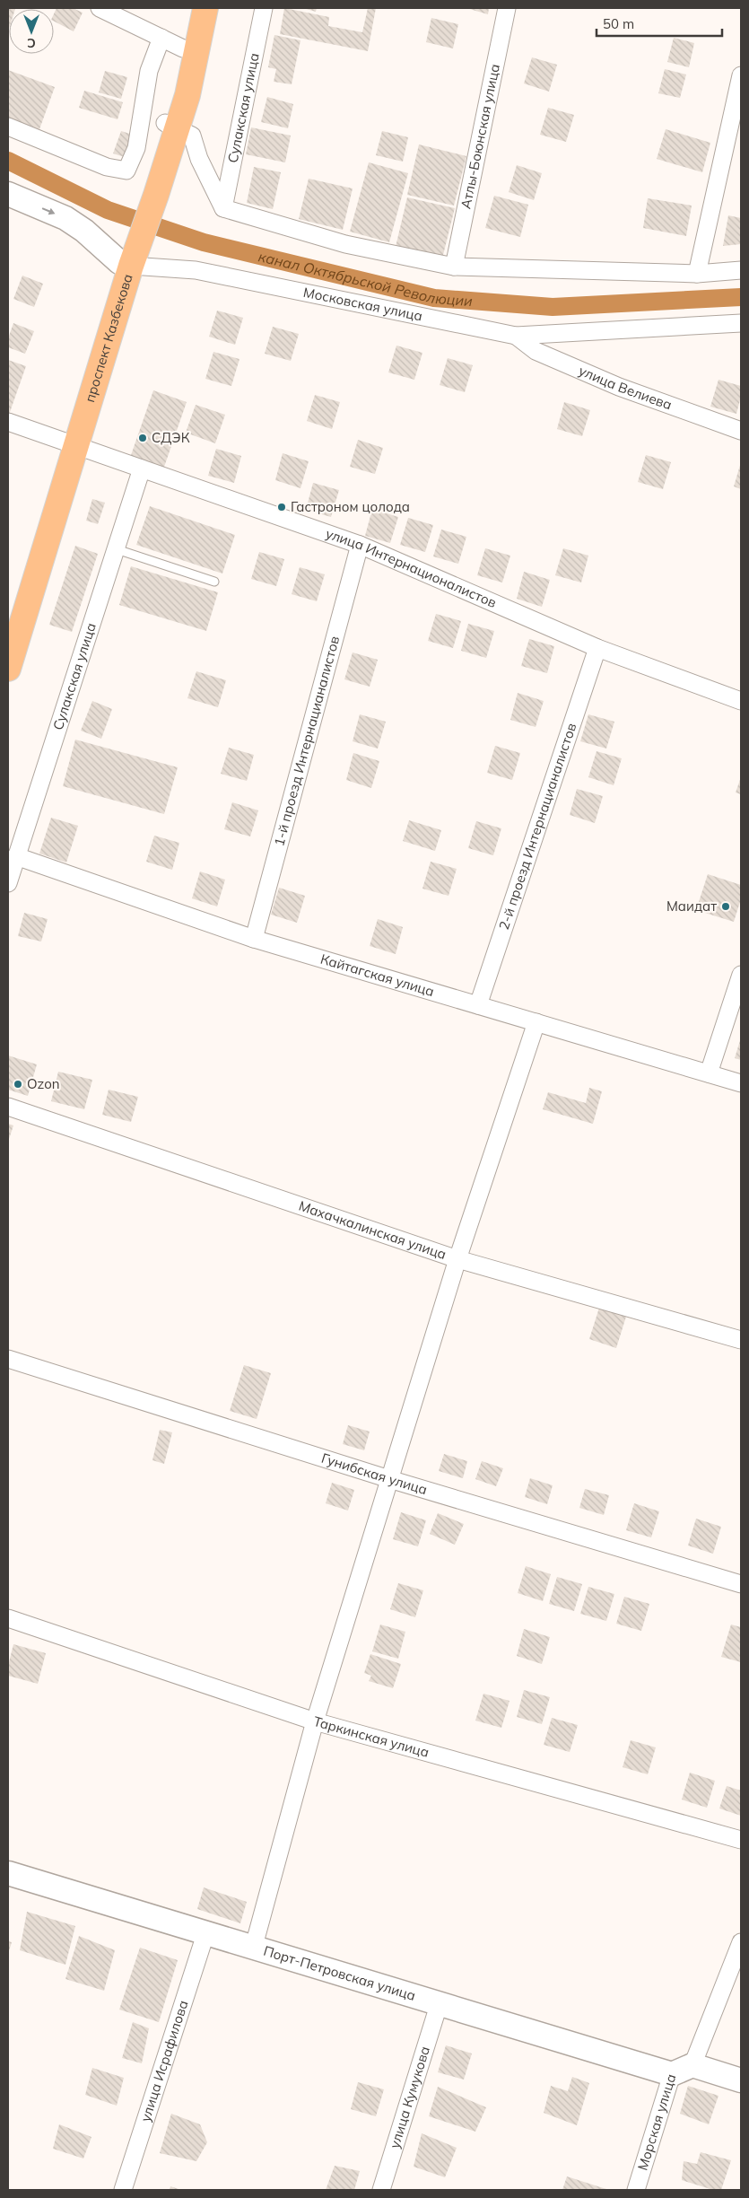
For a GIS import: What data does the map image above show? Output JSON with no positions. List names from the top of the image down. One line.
{"streets":{"highway":["проспект Казбекова"],"street":["Сулакская улица","Атлы-Боюнская улица","Московская улица","улица Велиева","улица Интернационалистов","1-й проезд Интернацианалистов","2-й проезд Интернацианалистов","Кайтагская улица","Махачкалинская улица","Гунибская улица","Таркинская улица","Порт-Петровская улица","улица Исрафилова","улица Кумукова","Морская улица"]},"crossings":[["Сулакская улица","улица Интернационалистов"],["Сулакская улица","Кайтагская улица"],["Московская улица","проспект Казбекова"],["Московская улица","улица Велиева"],["проспект Казбекова","улица Интернационалистов"],["улица Интернационалистов","1-й проезд Интернацианалистов"],["улица Интернационалистов","2-й проезд Интернацианалистов"],["1-й проезд Интернацианалистов","Кайтагская улица"],["2-й проезд Интернацианалистов","Кайтагская улица"],["Порт-Петровская улица","улица Исрафилова"],["Порт-Петровская улица","улица Кумукова"],["Порт-Петровская улица","Морская улица"]],"water":["канал Октябрьской Революции"],"places":["СДЭК","Гастроном цолода","Маидат","Ozon"],"scale_bar":"50 m","north":"bottom"}
